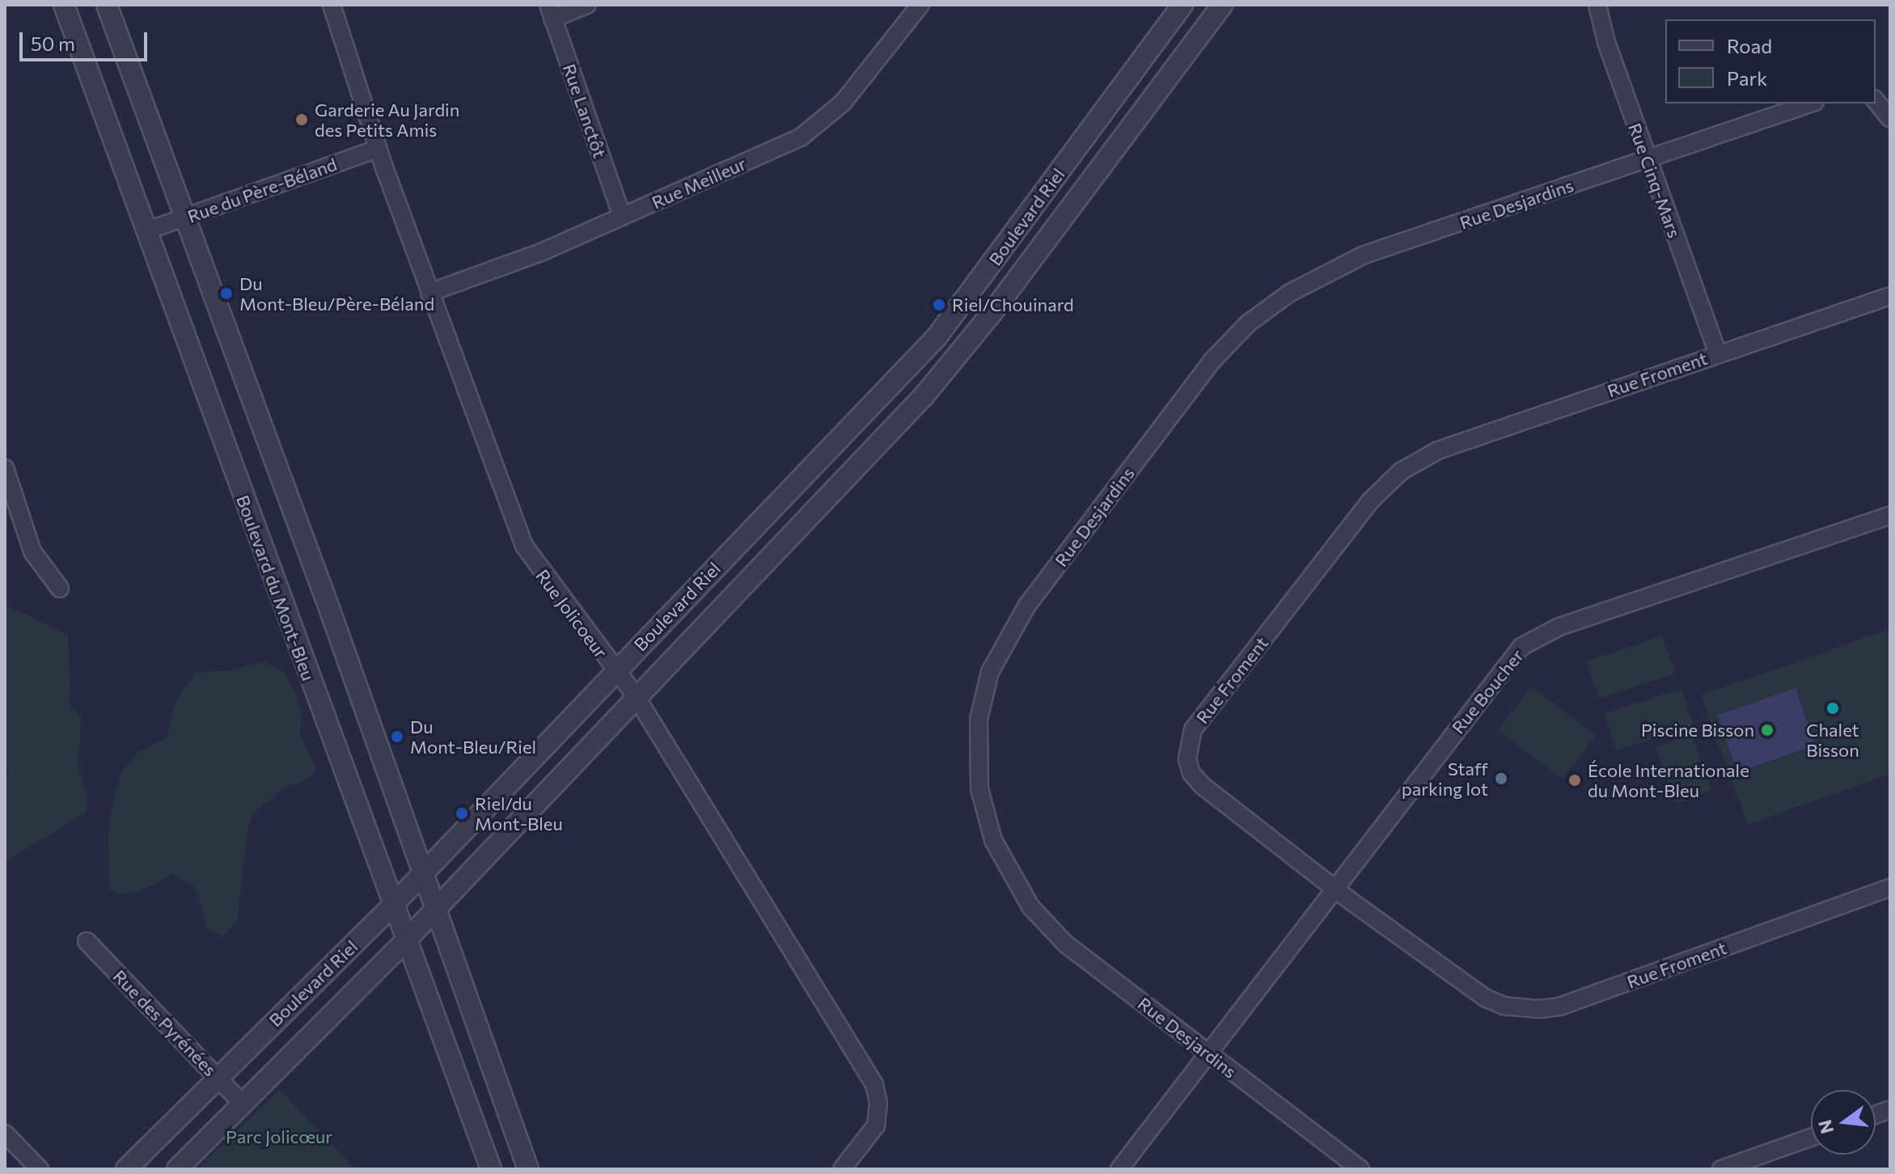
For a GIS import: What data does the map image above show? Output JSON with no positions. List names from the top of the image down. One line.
{"streets":{"street":["Rue Lanctôt","Rue Cinq-Mars","Rue Meilleur","Rue du Père-Béland","Rue Desjardins","Boulevard Riel","Rue Froment","Boulevard du Mont-Bleu","Rue Jolicoeur","Rue Boucher","Rue des Pyrénées"]},"crossings":[["Rue Lanctôt","Rue Meilleur"],["Rue Cinq-Mars","Rue Desjardins"],["Rue Cinq-Mars","Rue Froment"],["Rue Meilleur","Rue Jolicoeur"],["Rue du Père-Béland","Boulevard du Mont-Bleu"],["Rue du Père-Béland","Rue Jolicoeur"],["Rue Desjardins","Rue Boucher"],["Boulevard Riel","Boulevard du Mont-Bleu"],["Boulevard Riel","Rue Jolicoeur"],["Boulevard Riel","Rue des Pyrénées"],["Rue Froment","Rue Boucher"]],"parks":["Parc Jolicœur"],"places":["Garderie Au Jardin des Petits Amis","Du Mont-Bleu/Père-Béland","Riel/Chouinard","Chalet Bisson","Piscine Bisson","Du Mont-Bleu/Riel","Staff parking lot","École Internationale du Mont-Bleu","Riel/du Mont-Bleu"],"legend":["Road","Park"],"scale_bar":"50 m","north":"left"}
